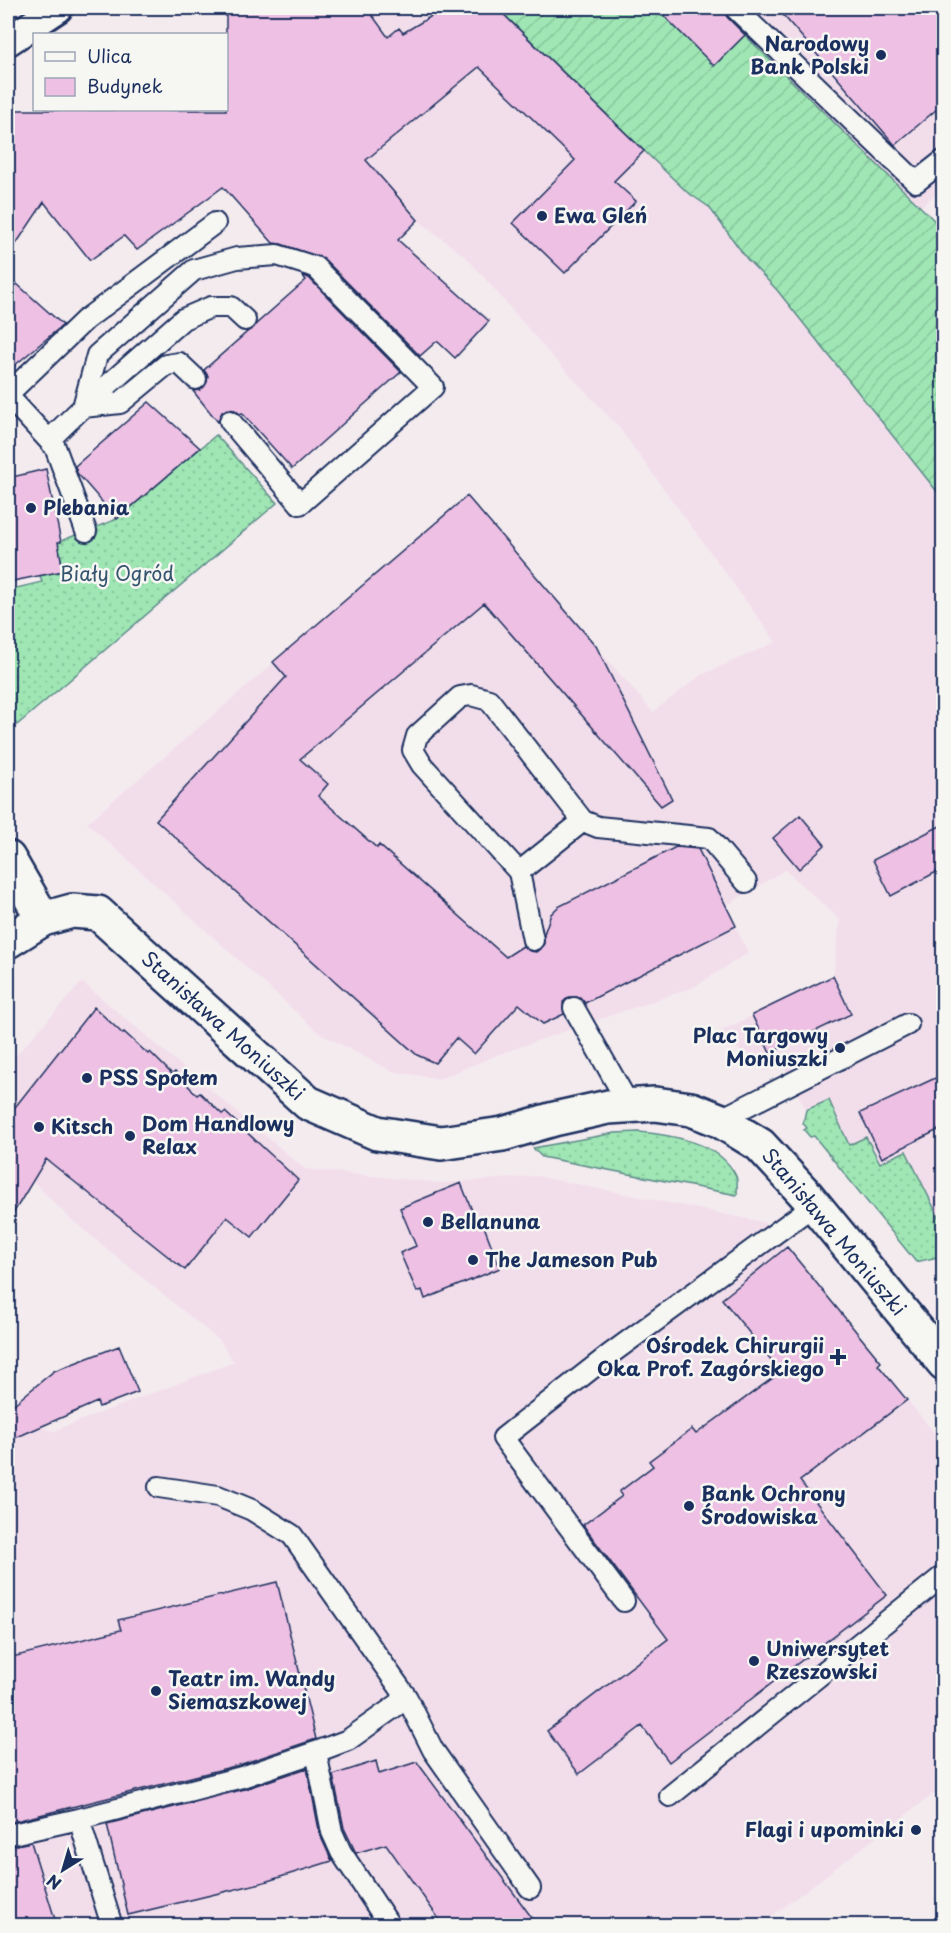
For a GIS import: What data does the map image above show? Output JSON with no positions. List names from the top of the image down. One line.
{"streets":{"street":["Stanisława Moniuszki"]},"parks":["Biały Ogród"],"places":{"other":["Narodowy Bank Polski","Ewa Gleń","Plebania","Plac Targowy Moniuszki","PSS Społem","Kitsch","Dom Handlowy Relax","Bellanuna","The Jameson Pub","Bank Ochrony Środowiska","Uniwersytet Rzeszowski","Teatr im. Wandy Siemaszkowej","Flagi i upominki"],"health":["Ośrodek Chirurgii Oka Prof. Zagórskiego"]},"legend":["Ulica","Budynek"],"north":"bottom left"}
